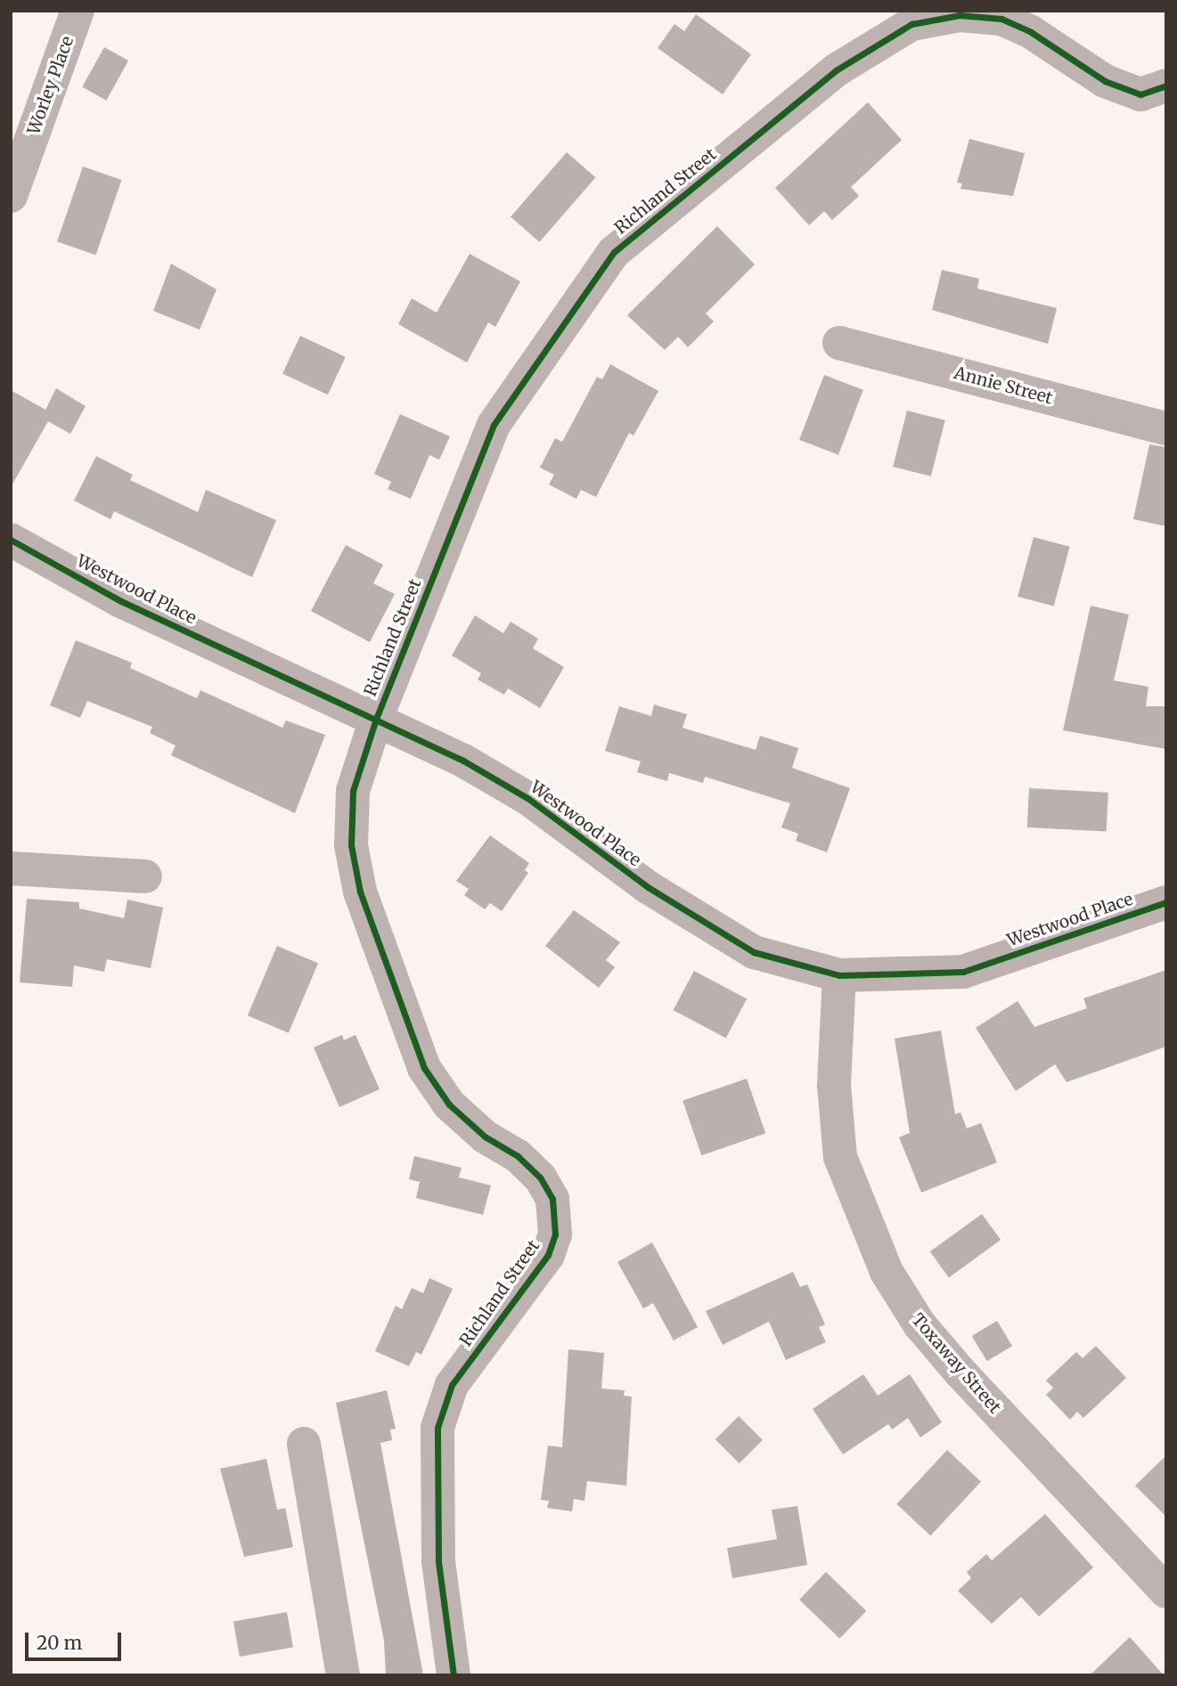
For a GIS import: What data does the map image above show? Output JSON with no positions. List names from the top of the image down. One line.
{"streets":{"street":["Worley Place","Richland Street","Annie Street","Westwood Place","Toxaway Street"]},"crossings":[["Richland Street","Westwood Place"],["Westwood Place","Toxaway Street"]],"scale_bar":"20 m"}
